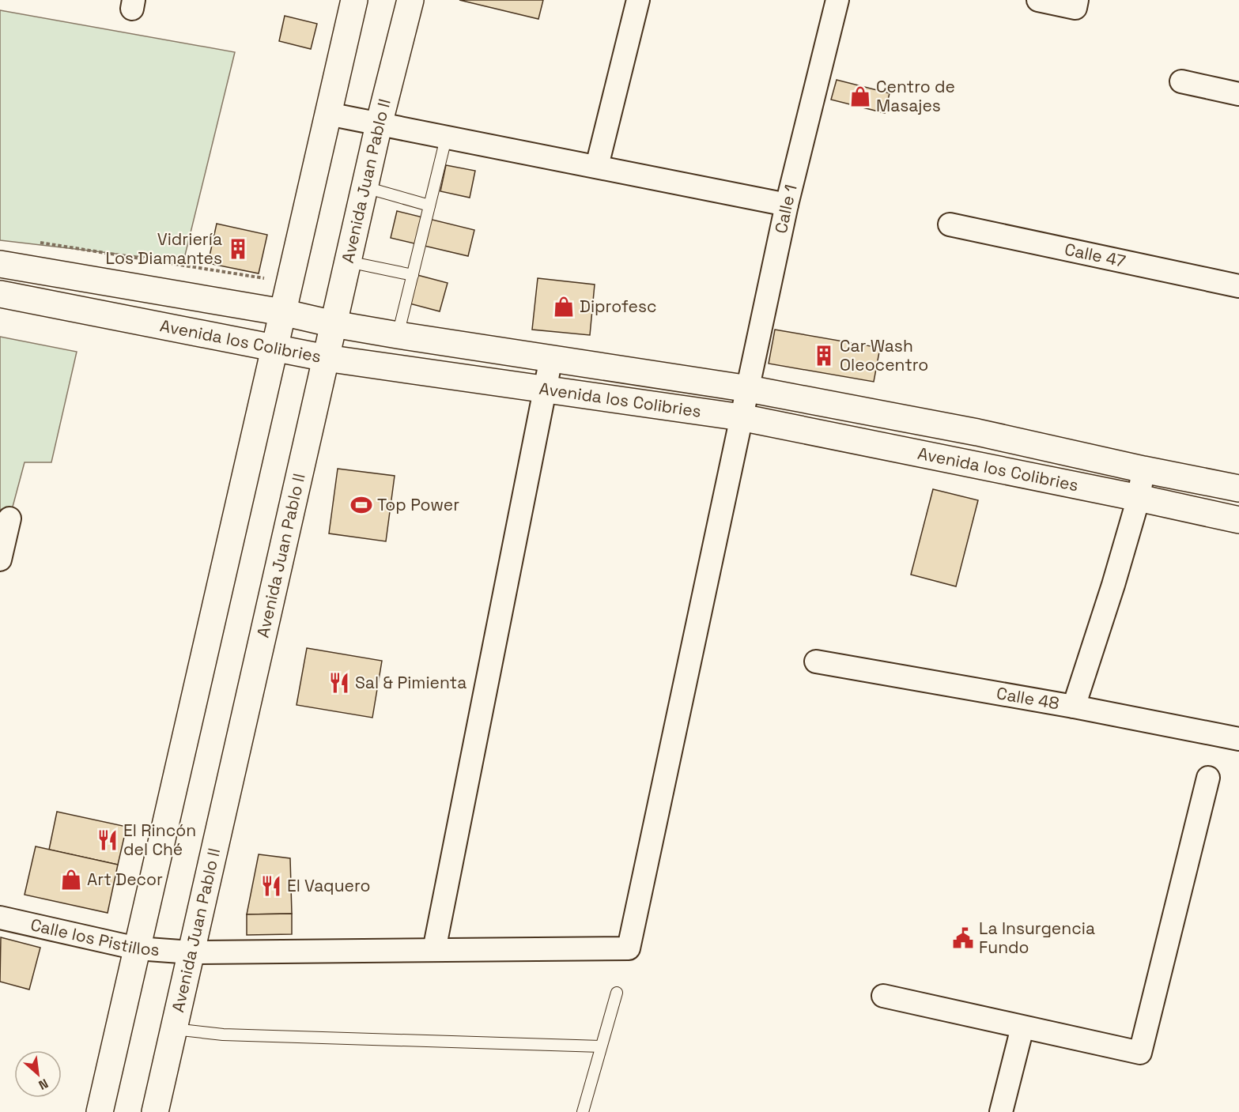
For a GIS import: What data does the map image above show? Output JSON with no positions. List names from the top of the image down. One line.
{"streets":{"street":["Avenida Juan Pablo II","Calle 1","Calle 47","Avenida los Colibries","Calle 48","Calle los Pistillos"]},"crossings":[["Avenida Juan Pablo II","Avenida los Colibries"],["Avenida Juan Pablo II","Calle los Pistillos"],["Calle 1","Avenida los Colibries"],["Calle 1","Calle los Pistillos"]],"places":{"shop":["Centro de Masajes","Diprofesc","Art Decor"],"building":["Vidriería Los Diamantes","Car Wash Oleocentro"],"sports":["Top Power"],"restaurant":["Sal & Pimienta","El Rincón del Ché","El Vaquero"],"public building":["La Insurgencia Fundo"]},"north":"bottom right"}
